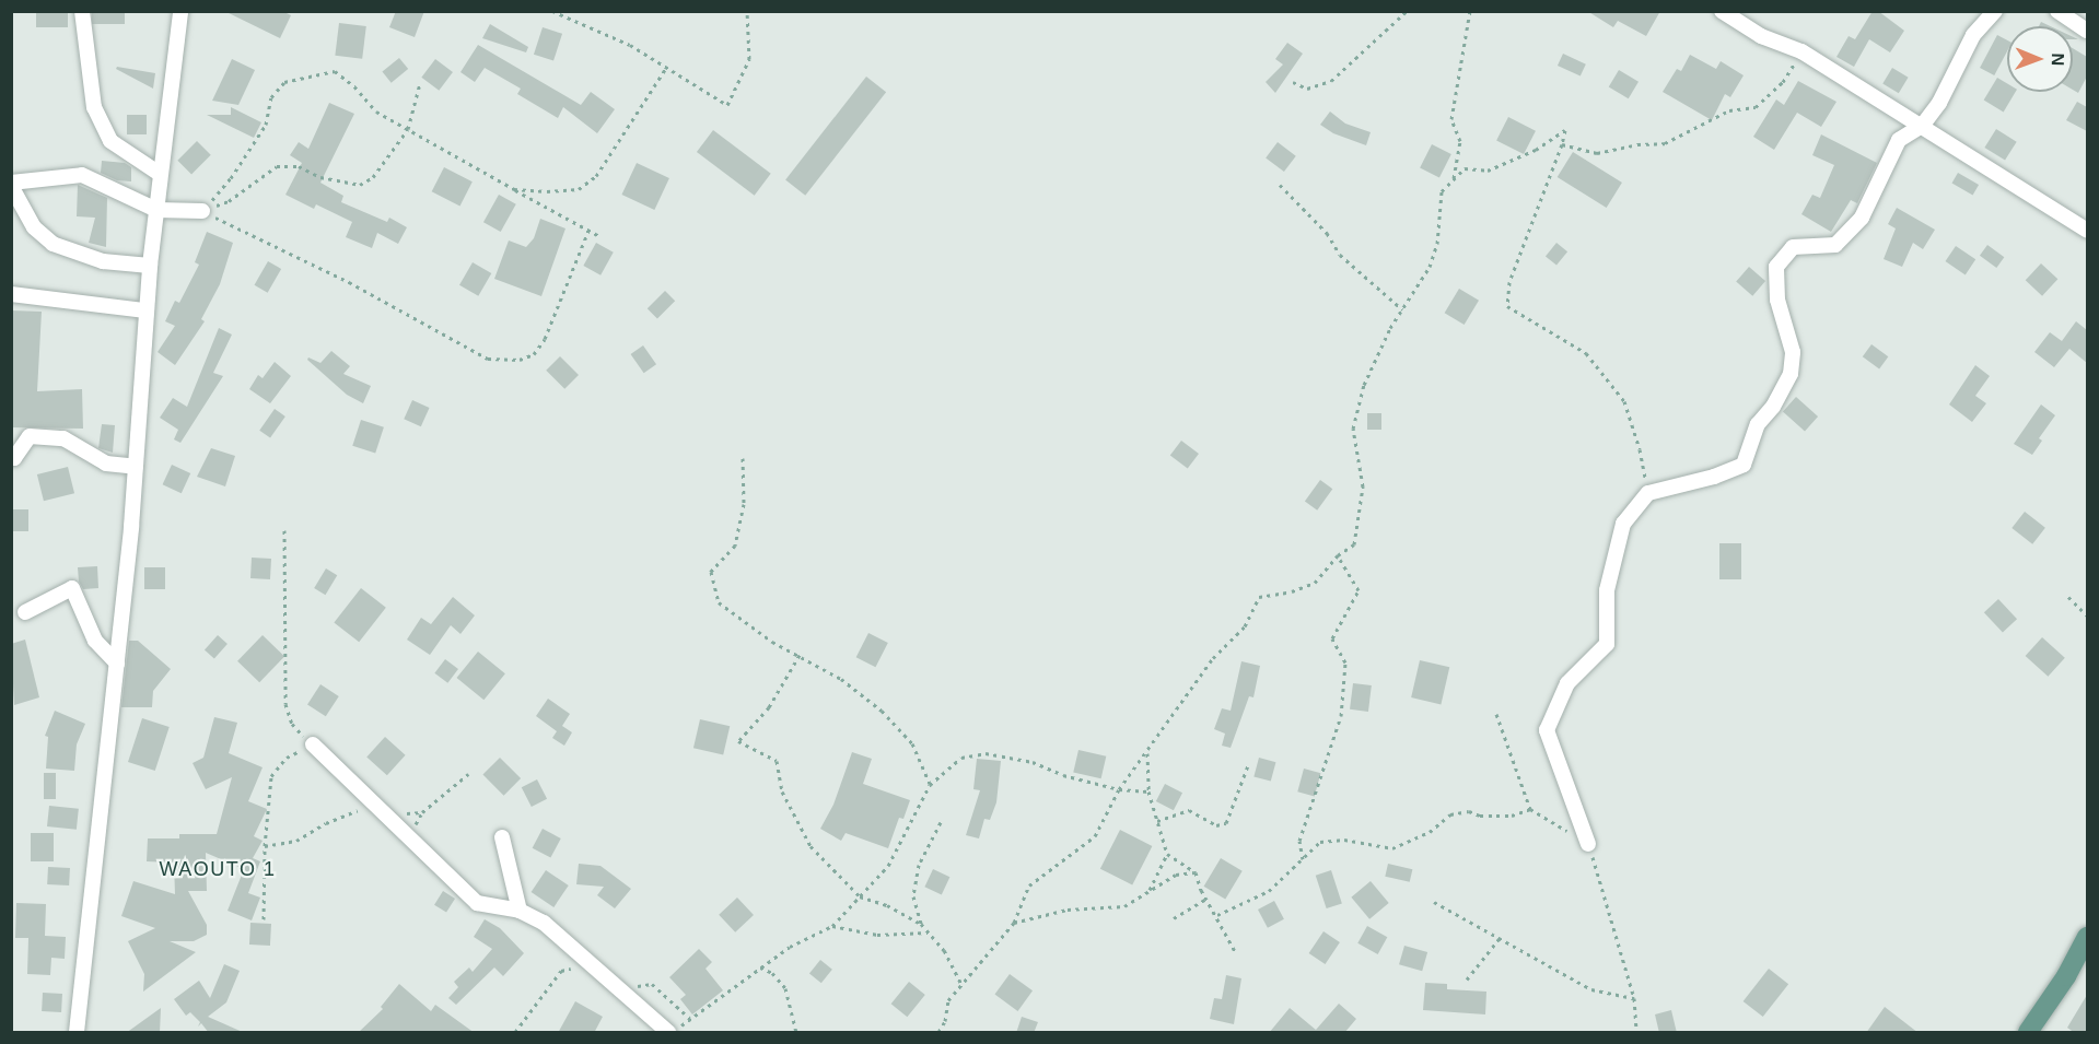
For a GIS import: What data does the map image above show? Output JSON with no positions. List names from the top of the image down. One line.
{"districts":["WAOUTO 1"],"north":"right"}
